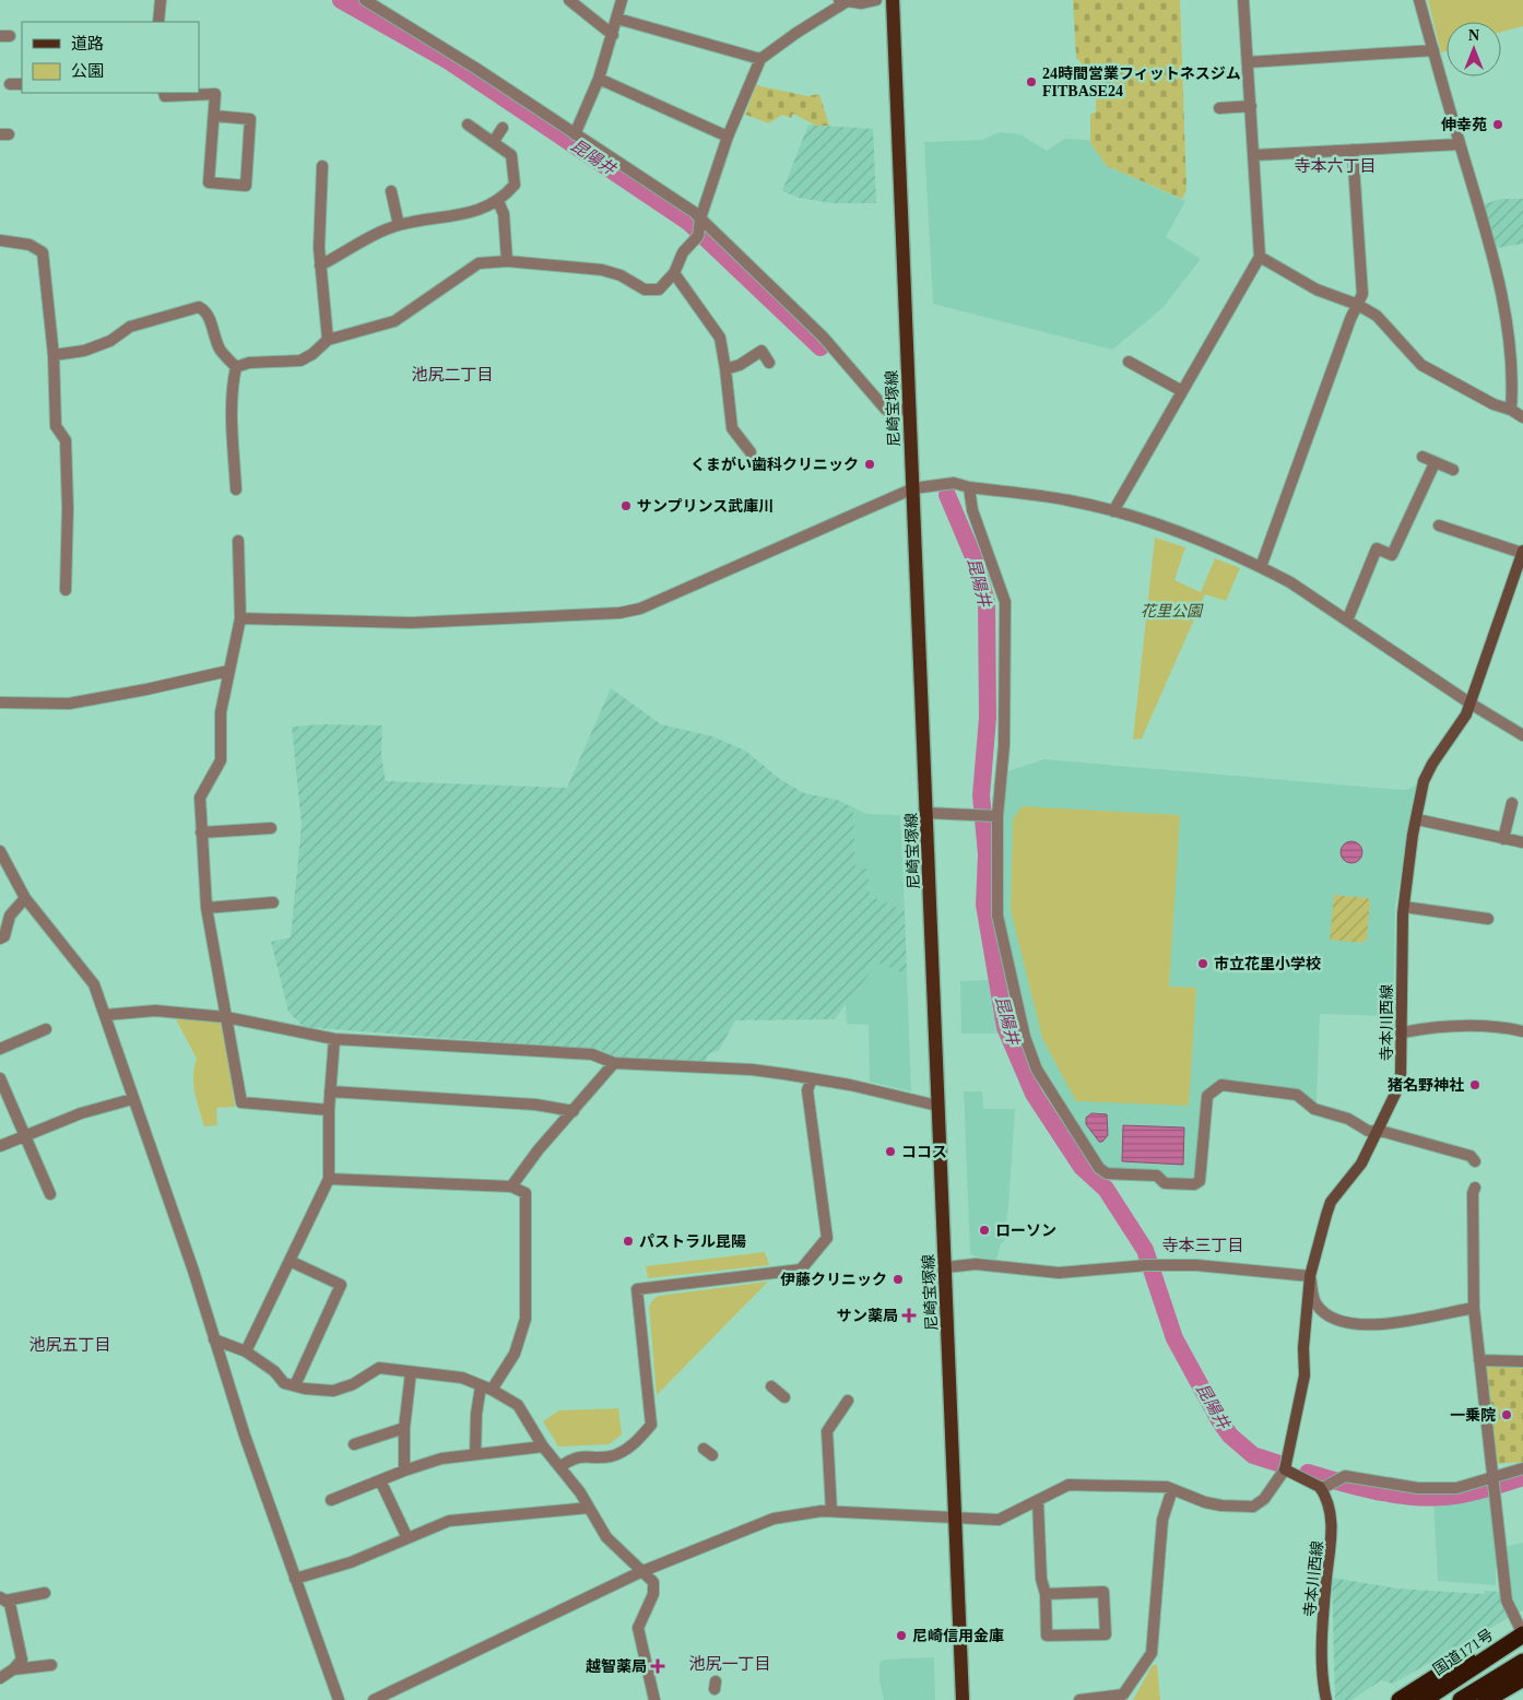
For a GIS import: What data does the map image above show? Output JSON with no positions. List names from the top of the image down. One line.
{"streets":{"highway":["国道171号"],"main road":["尼崎宝塚線","寺本川西線"]},"districts":["寺本六丁目","池尻二丁目","寺本三丁目","池尻五丁目","池尻一丁目"],"water":["昆陽井"],"parks":["花里公園"],"places":{"other":["24時間営業フィットネスジム FITBASE24","伸幸苑","くまがい歯科クリニック","サンプリンス武庫川","市立花里小学校","猪名野神社","ココス","ローソン","パストラル昆陽","伊藤クリニック","一乗院","尼崎信用金庫"],"health":["サン薬局","越智薬局"]},"legend":["道路","公園"],"north":"top"}
